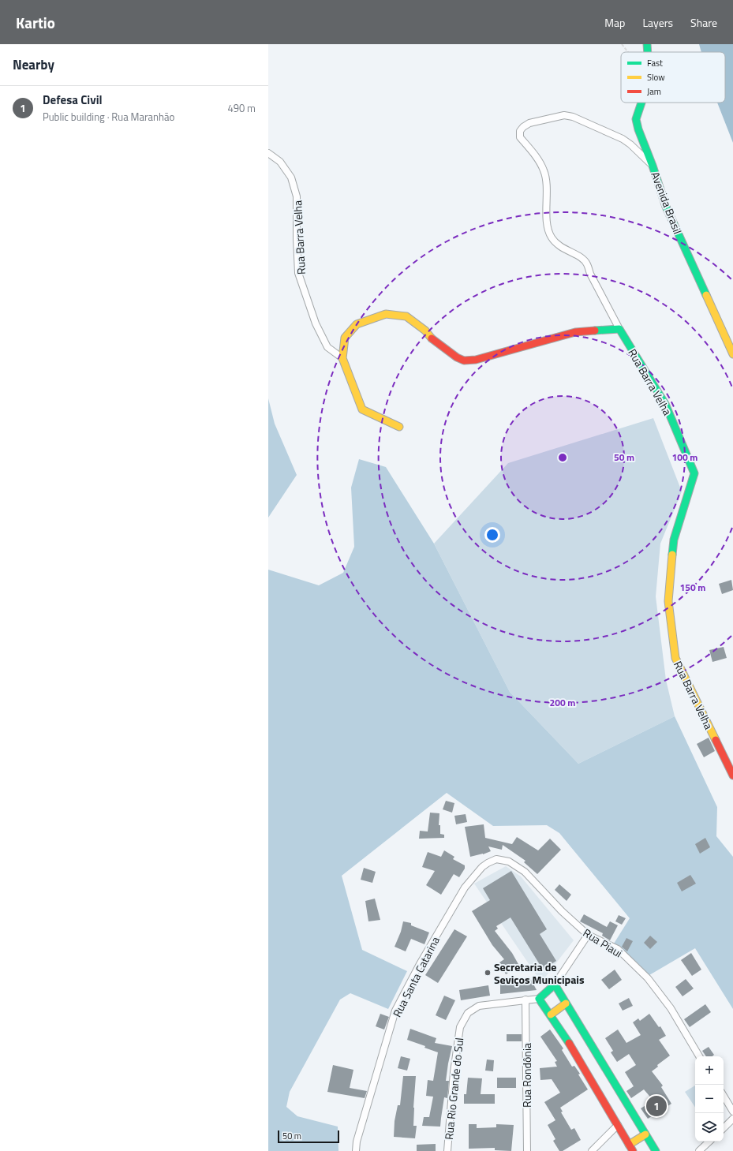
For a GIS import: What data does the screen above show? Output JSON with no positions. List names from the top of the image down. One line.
{"streets":{"street":["Avenida Brasil","Rua Barra Velha","Rua Piaui","Rua Santa Catarina","Rua Rondônia","Rua Rio Grande do Sul"]},"crossings":[["Rua Piaui","Rua Santa Catarina"],["Rua Rondônia","Rua Rio Grande do Sul"]],"places":["Secretaria de Seviços Municipais"],"legend":["Fast","Slow","Jam"],"scale_bar":"50 m","page":{"header":"Kartio","nav":["Map","Layers","Share"],"heading":"Nearby","list":[{"mark":"1","name":"Defesa Civil","note":"Public building · Rua Maranhão","value":"490 m"}],"map_buttons":["+","−"],"pins":"1","scale":"50 m"},"rings":["50 m","100 m","150 m","200 m"]}
